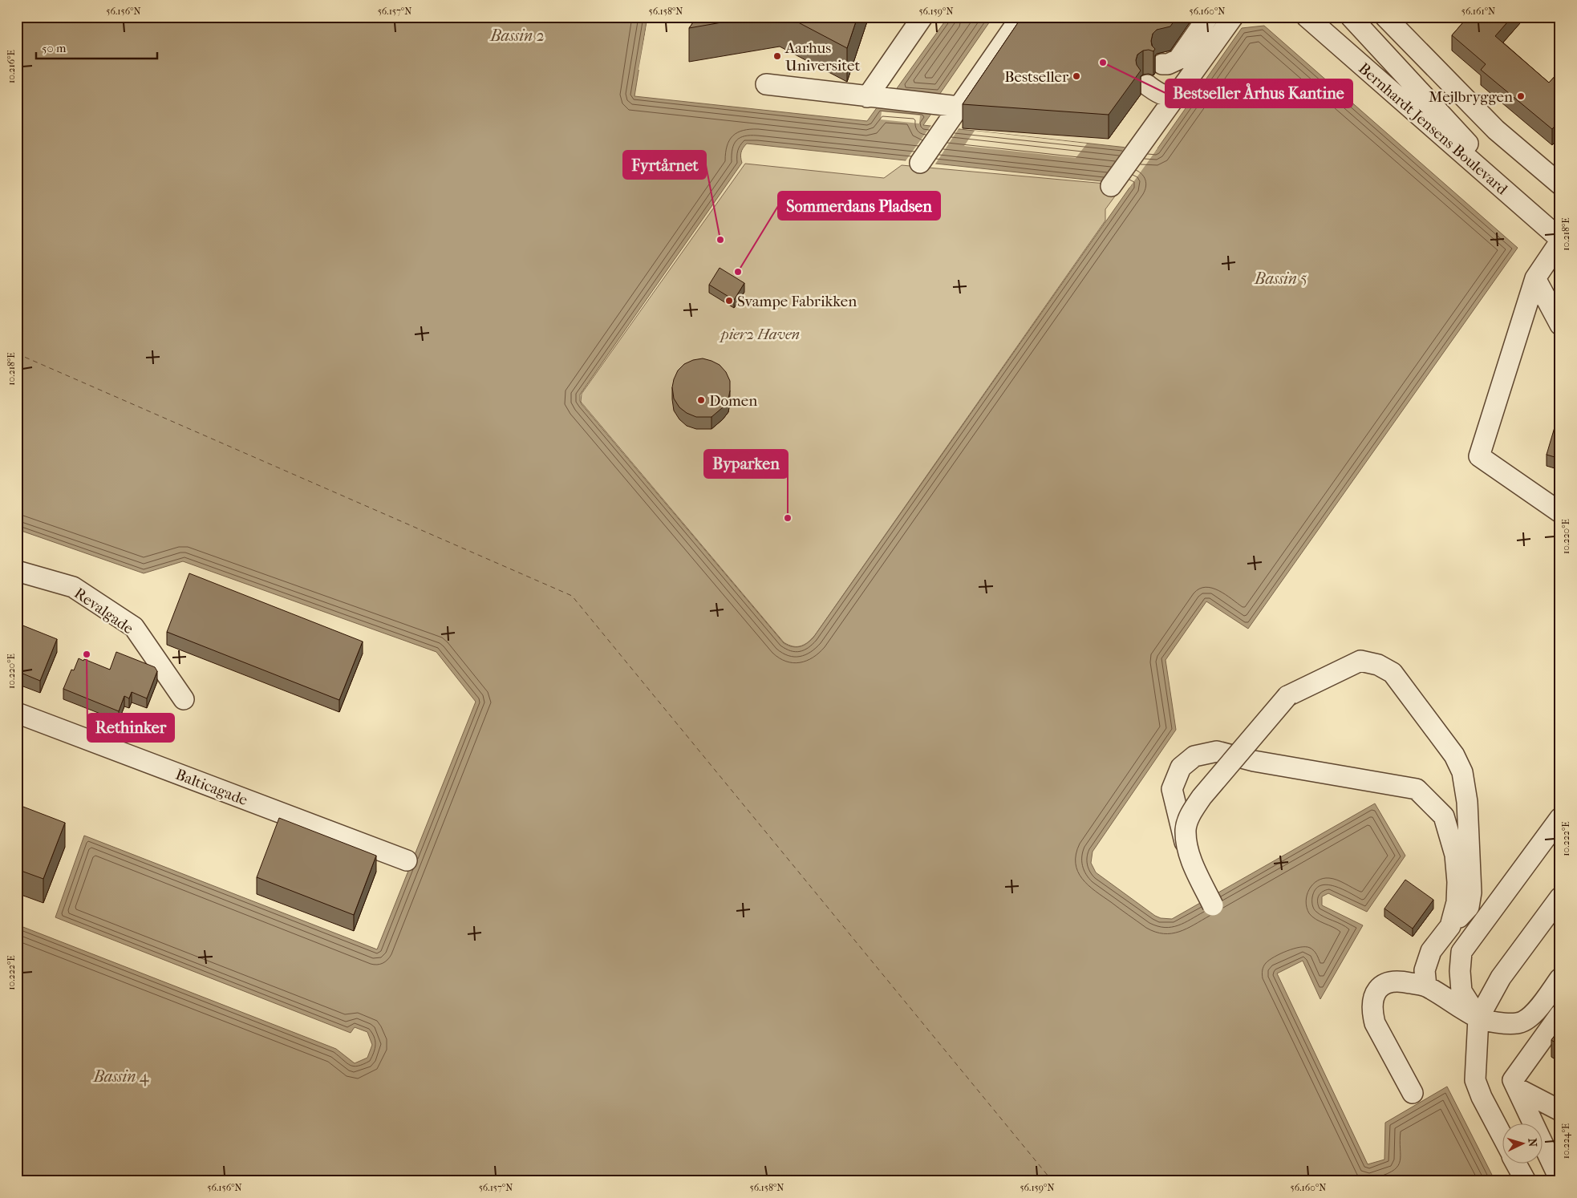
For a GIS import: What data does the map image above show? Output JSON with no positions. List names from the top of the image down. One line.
{"streets":{"street":["Bernhardt Jensens Boulevard","Revalgade","Balticagade"]},"water":["Bassin 2","Bassin 5","Bassin 4"],"parks":["pier2 Haven"],"places":["Aarhus Universitet","Bestseller Århus Kantine","Bestseller","Mejlbryggen","Fyrtårnet","Sommerdans Pladsen","Svampe Fabrikken","Domen","Byparken","Rethinker"],"scale_bar":"50 m","north":"right","coordinates":["56.156°N","56.157°N","56.158°N","56.159°N","56.160°N","56.161°N","10.216°E","10.218°E","10.220°E","10.222°E","10.224°E"]}
